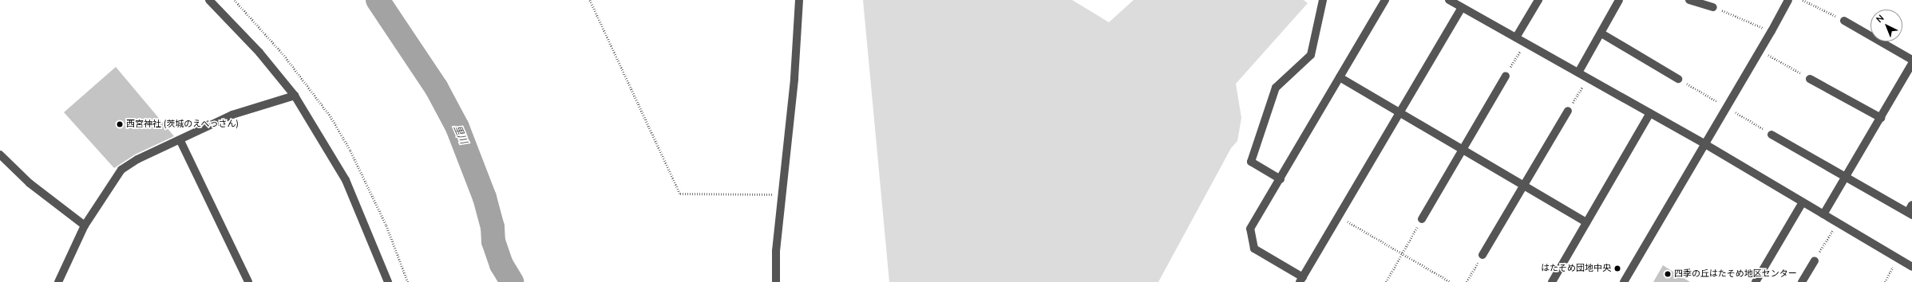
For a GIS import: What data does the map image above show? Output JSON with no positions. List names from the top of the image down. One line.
{"water":["里川"],"places":["西宮神社 (茨城のえべっさん)","はたそめ団地中央","四季の丘はたそめ地区センター"],"north":"top left"}
